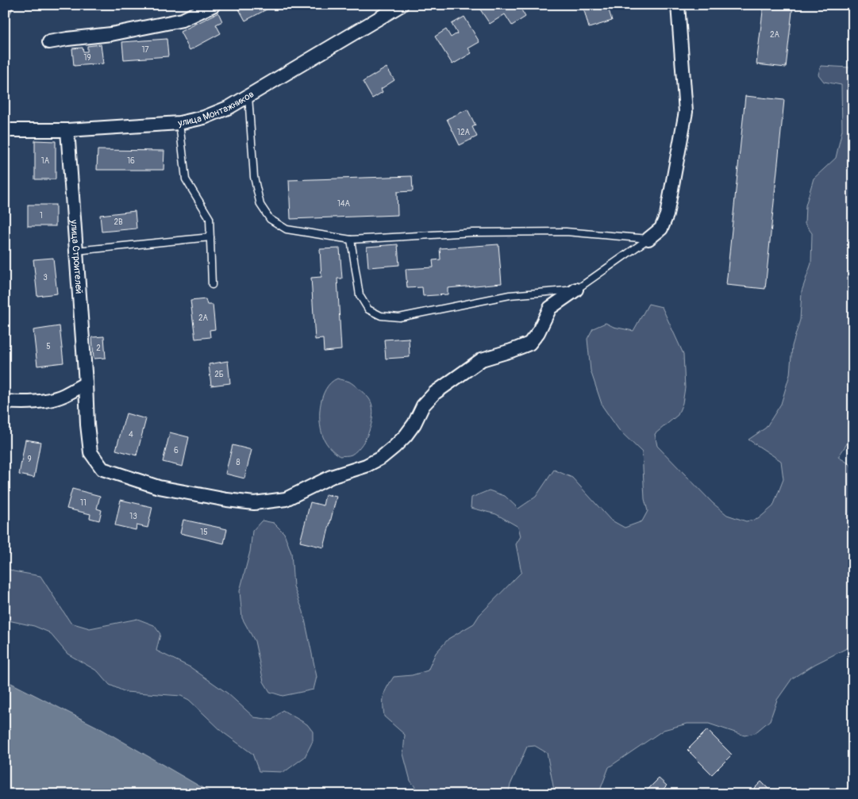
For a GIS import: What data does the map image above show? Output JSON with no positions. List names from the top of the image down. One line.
{"streets":{"street":["улица Монтажников","улица Строителей"]},"crossings":[["улица Монтажников","улица Строителей"]],"house_numbers":["2А","17","19","12А","1А","16","14А","1","2В","3","2А","5","2","2Б","4","6","9","8","11","13","15"]}
